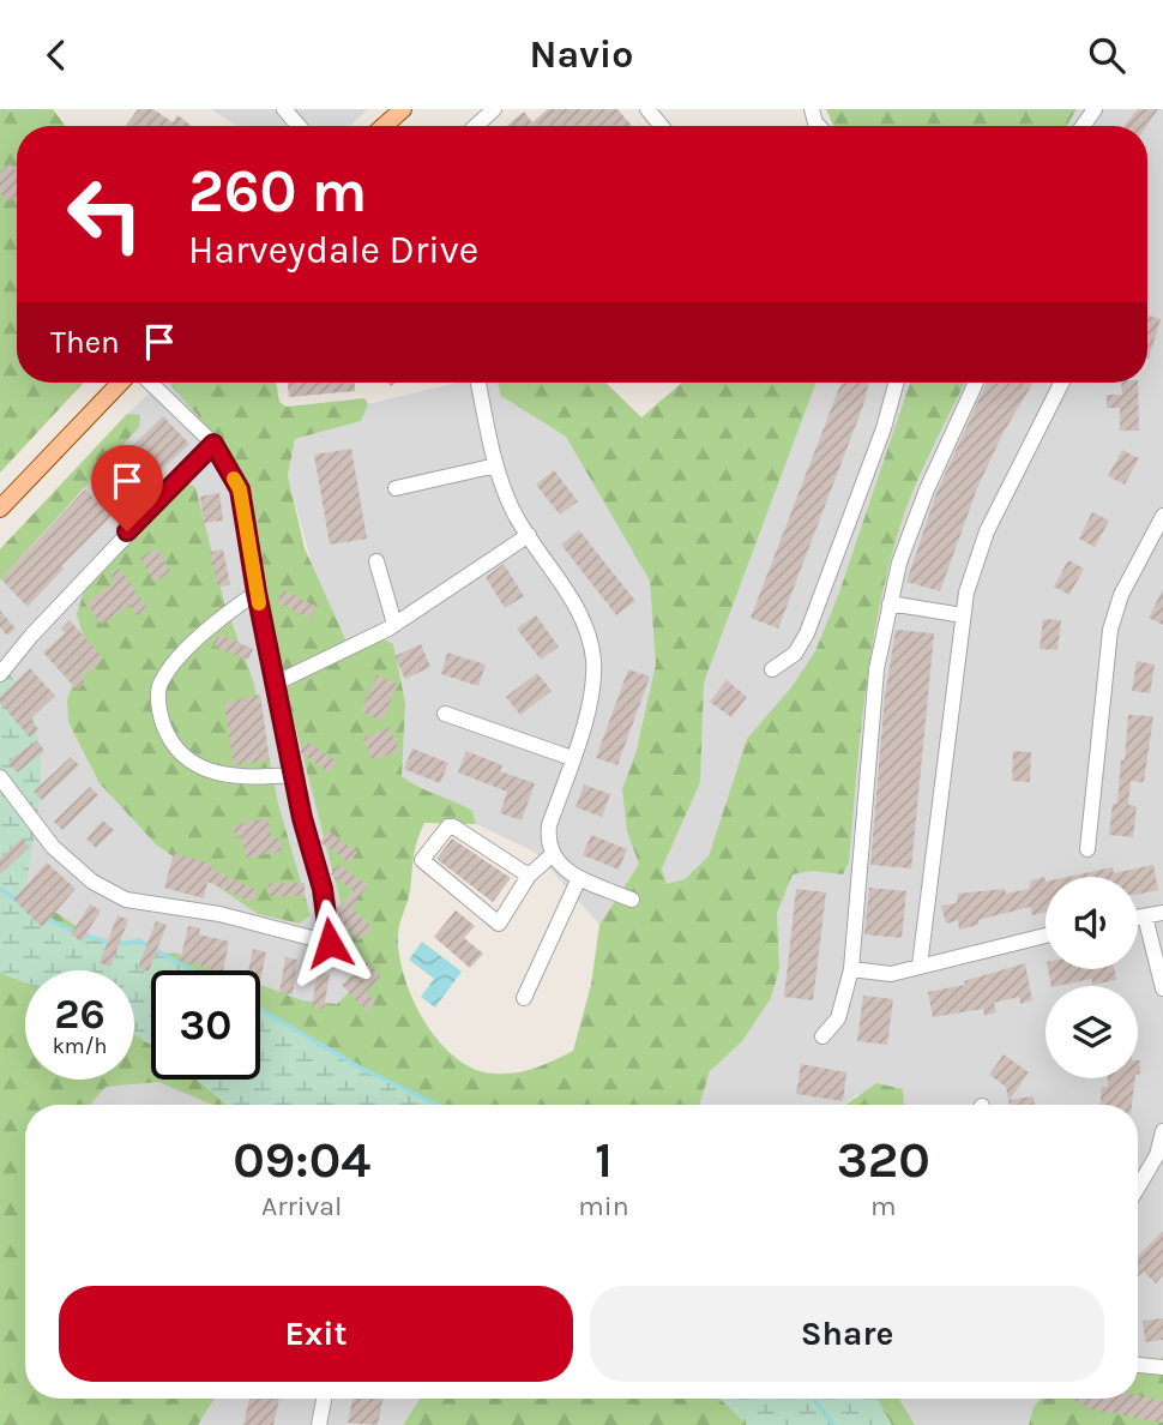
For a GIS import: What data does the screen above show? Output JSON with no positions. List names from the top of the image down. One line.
{"page":{"header":"Navio","turn":["260 m","Harveydale Drive"],"then":"Then","speed":"26 km/h","limit":"30","eta":["09:04","Arrival","1","min","320","m"],"buttons":["Exit","Share"]}}
